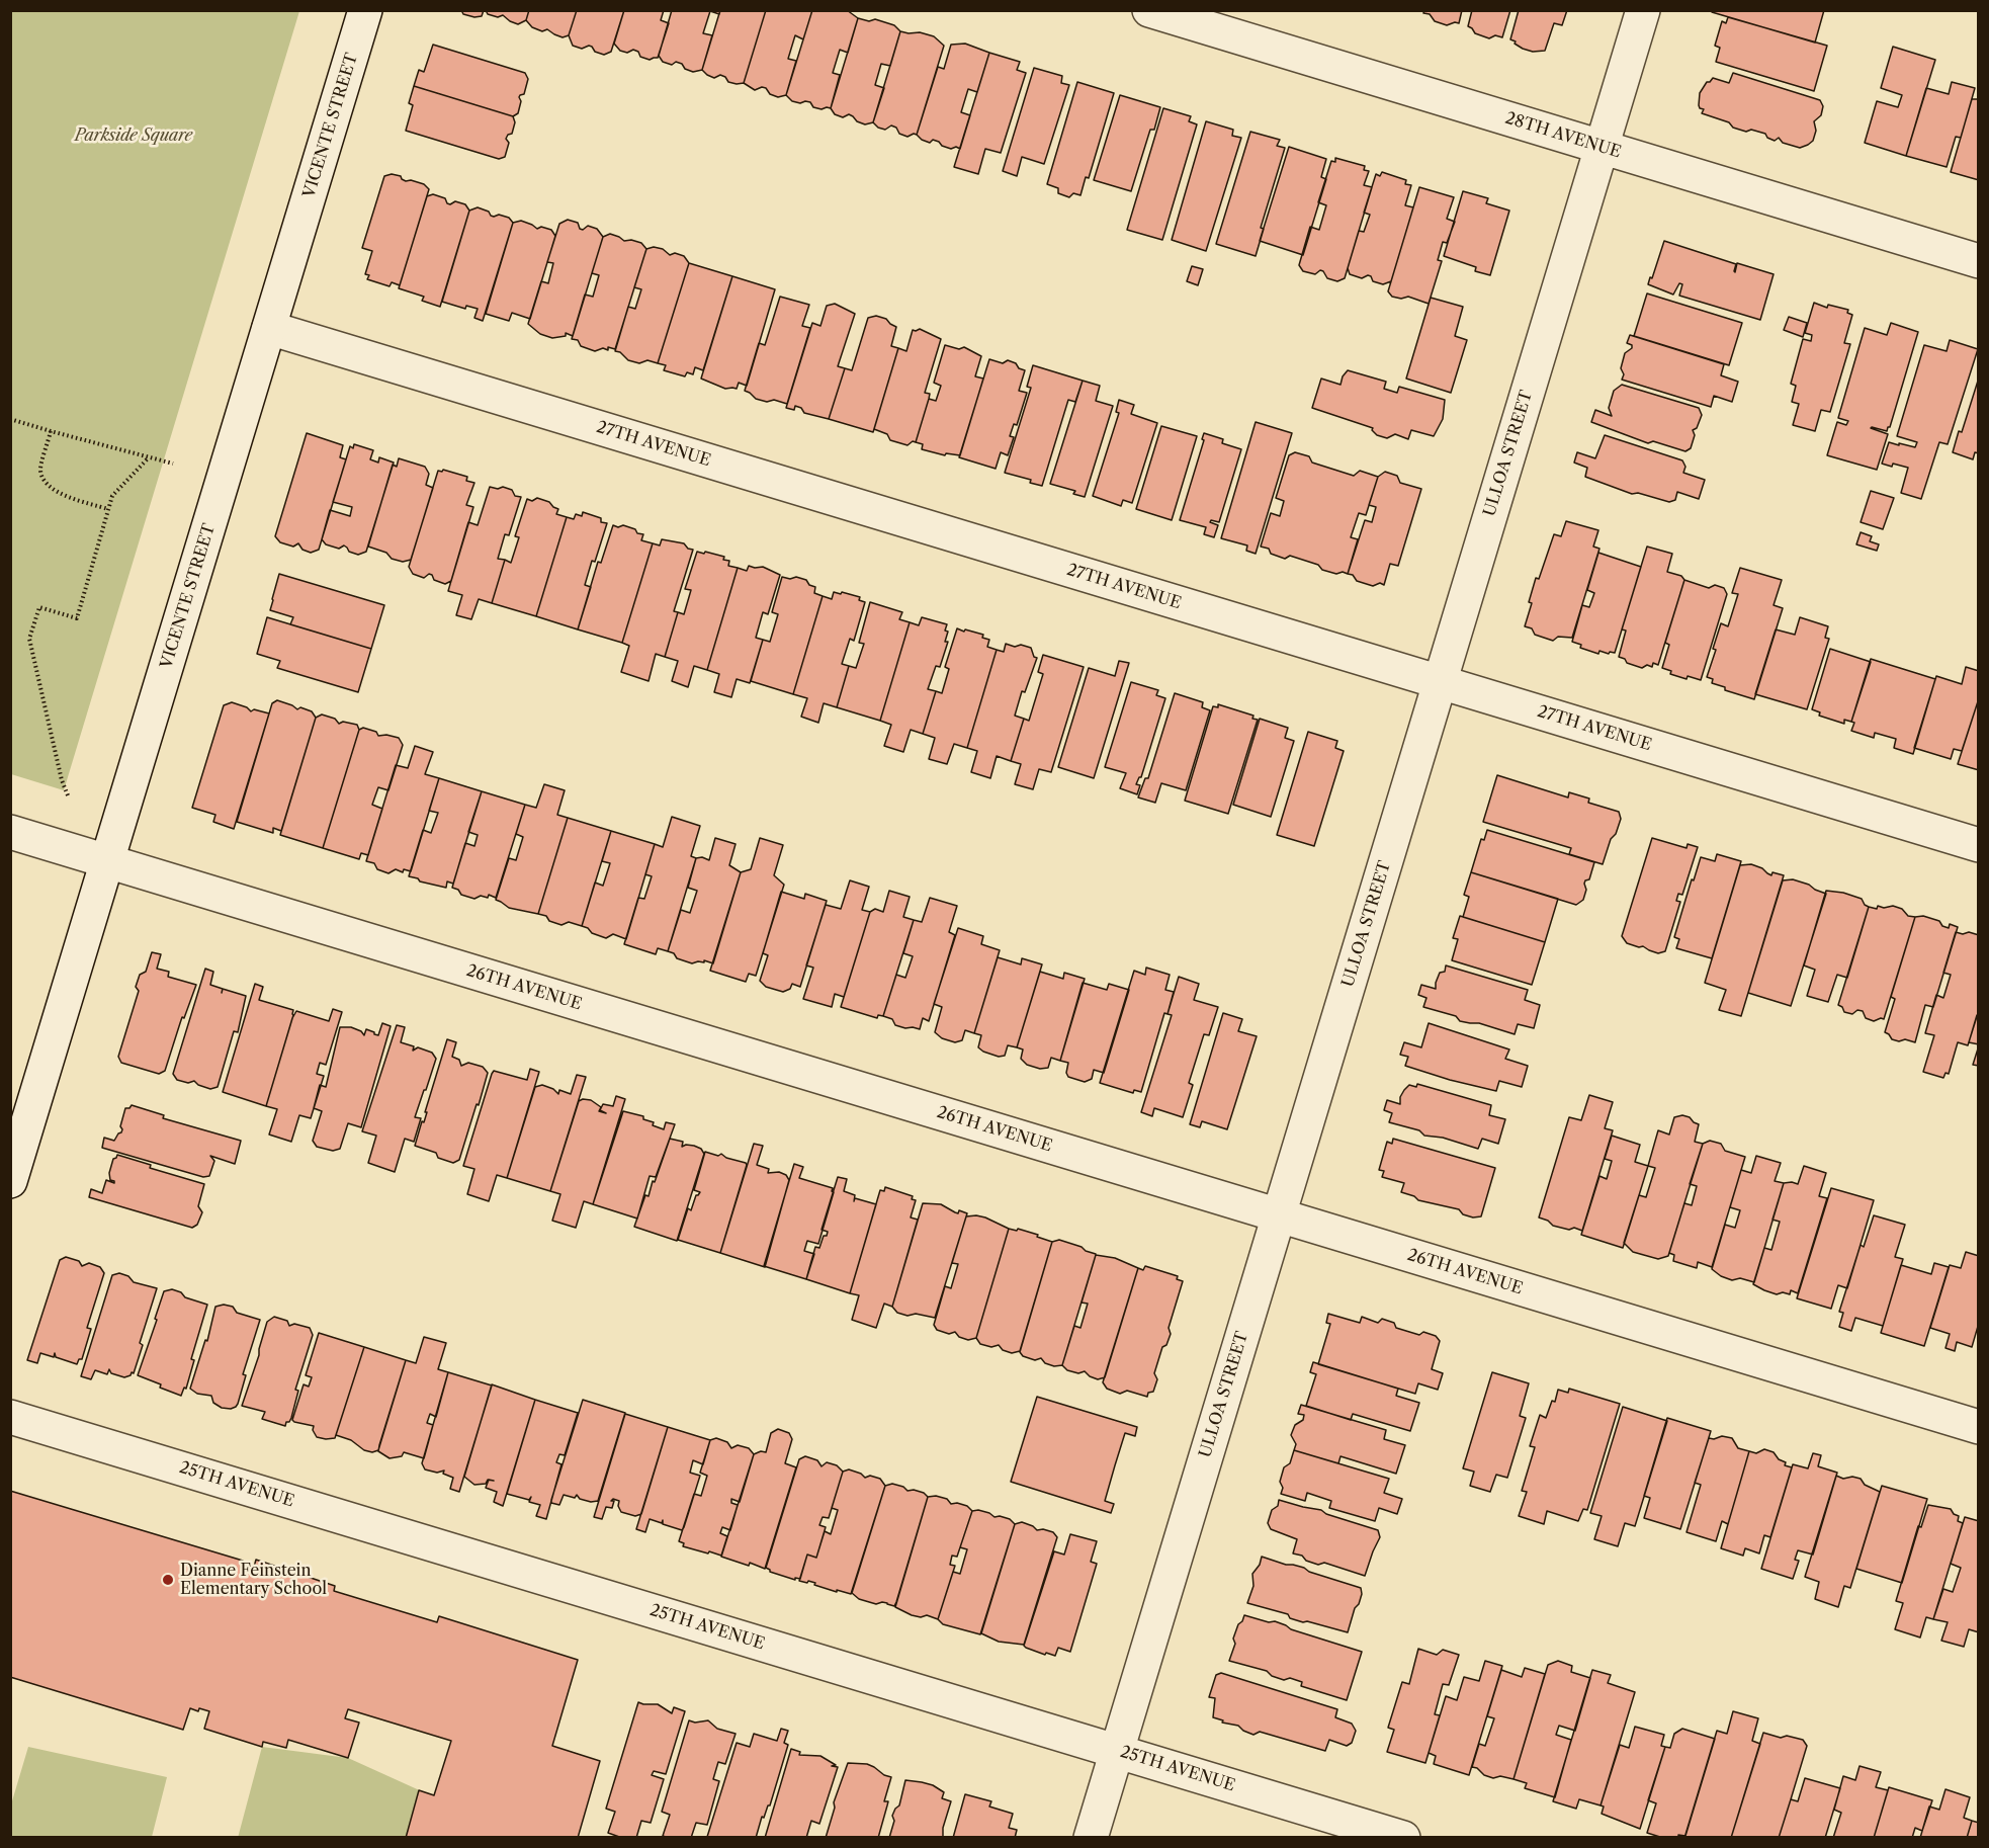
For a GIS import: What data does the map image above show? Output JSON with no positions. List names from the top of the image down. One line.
{"streets":{"street":["VICENTE STREET","28TH AVENUE","27TH AVENUE","ULLOA STREET","26TH AVENUE","25TH AVENUE"]},"crossings":[["VICENTE STREET","27TH AVENUE"],["VICENTE STREET","26TH AVENUE"],["28TH AVENUE","ULLOA STREET"],["27TH AVENUE","ULLOA STREET"],["ULLOA STREET","26TH AVENUE"],["ULLOA STREET","25TH AVENUE"]],"parks":["Parkside Square"],"places":["Dianne Feinstein Elementary School"]}
